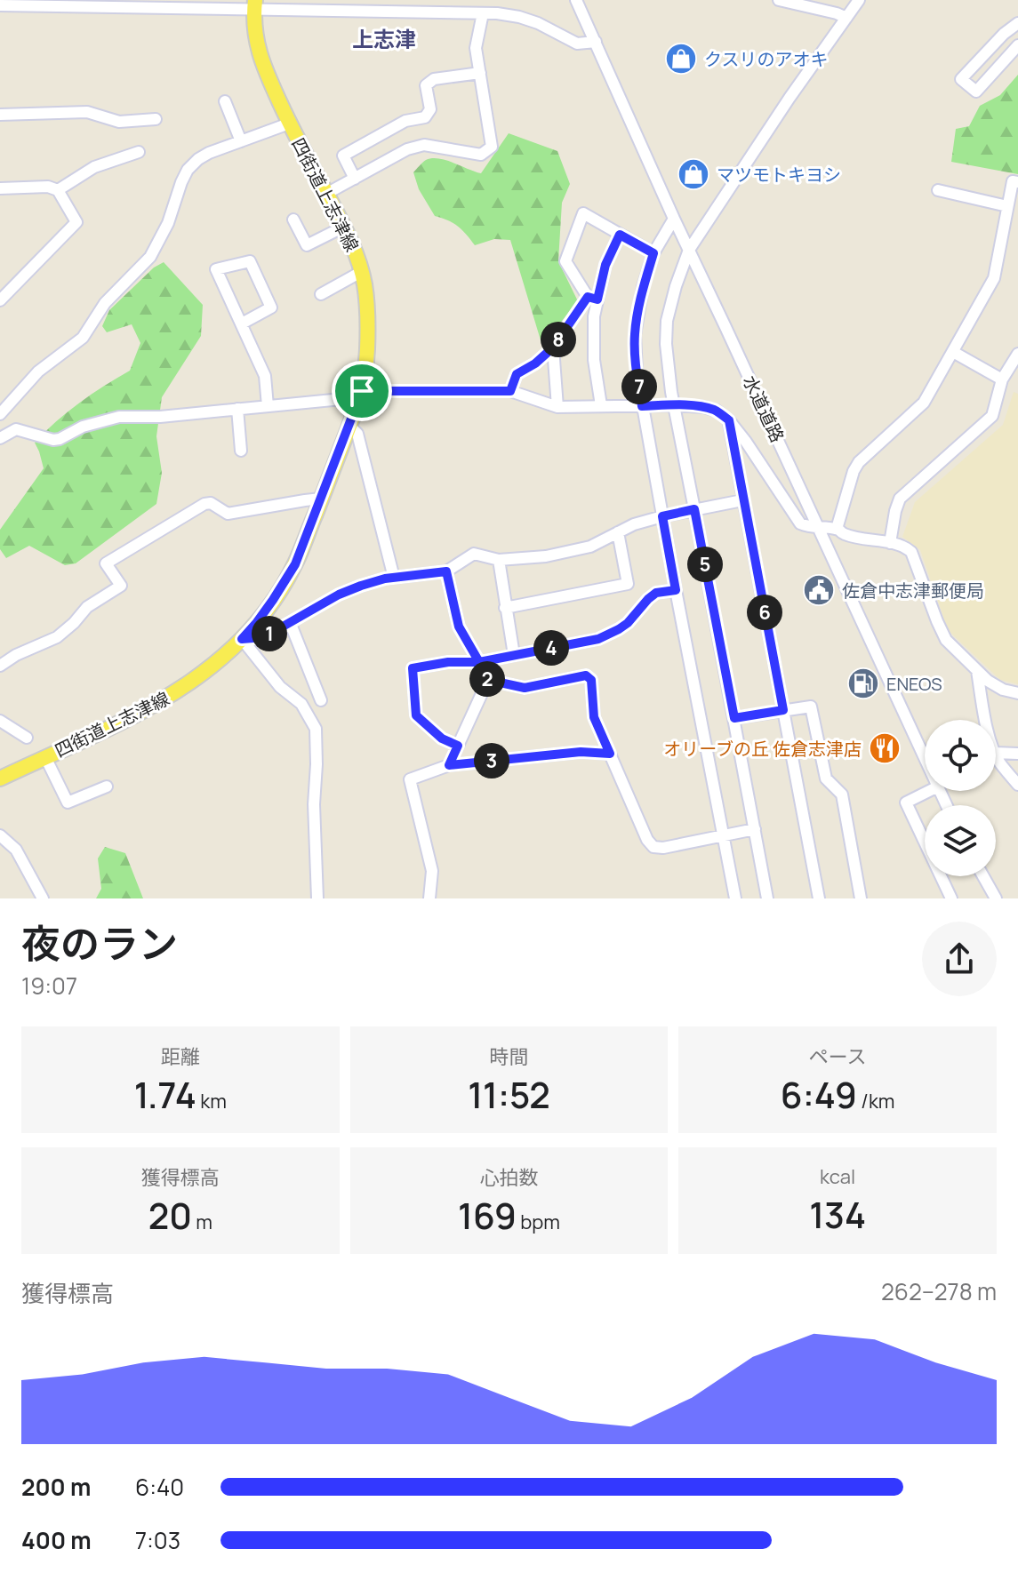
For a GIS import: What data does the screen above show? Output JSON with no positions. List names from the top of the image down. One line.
{"streets":{"main road":["四街道上志津線"],"street":["水道道路"]},"districts":["上志津"],"places":{"shop":["クスリのアオキ","マツモトキヨシ"],"public building":["佐倉中志津郵便局"],"fuel station":["ENEOS"],"restaurant":["オリーブの丘 佐倉志津店"]},"page":{"pins":["8","7","5","6","1","4","2","3"],"heading":["夜のラン","19:07"],"stats":[["距離","1.74 km"],["時間","11:52"],["ペース","6:49 /km"],["獲得標高","20 m"],["心拍数","169 bpm"],["kcal","134"]],"chart":["獲得標高","262–278 m"],"list":[{"name":"200 m","note":"6:40"},{"name":"400 m","note":"7:03"}]}}
